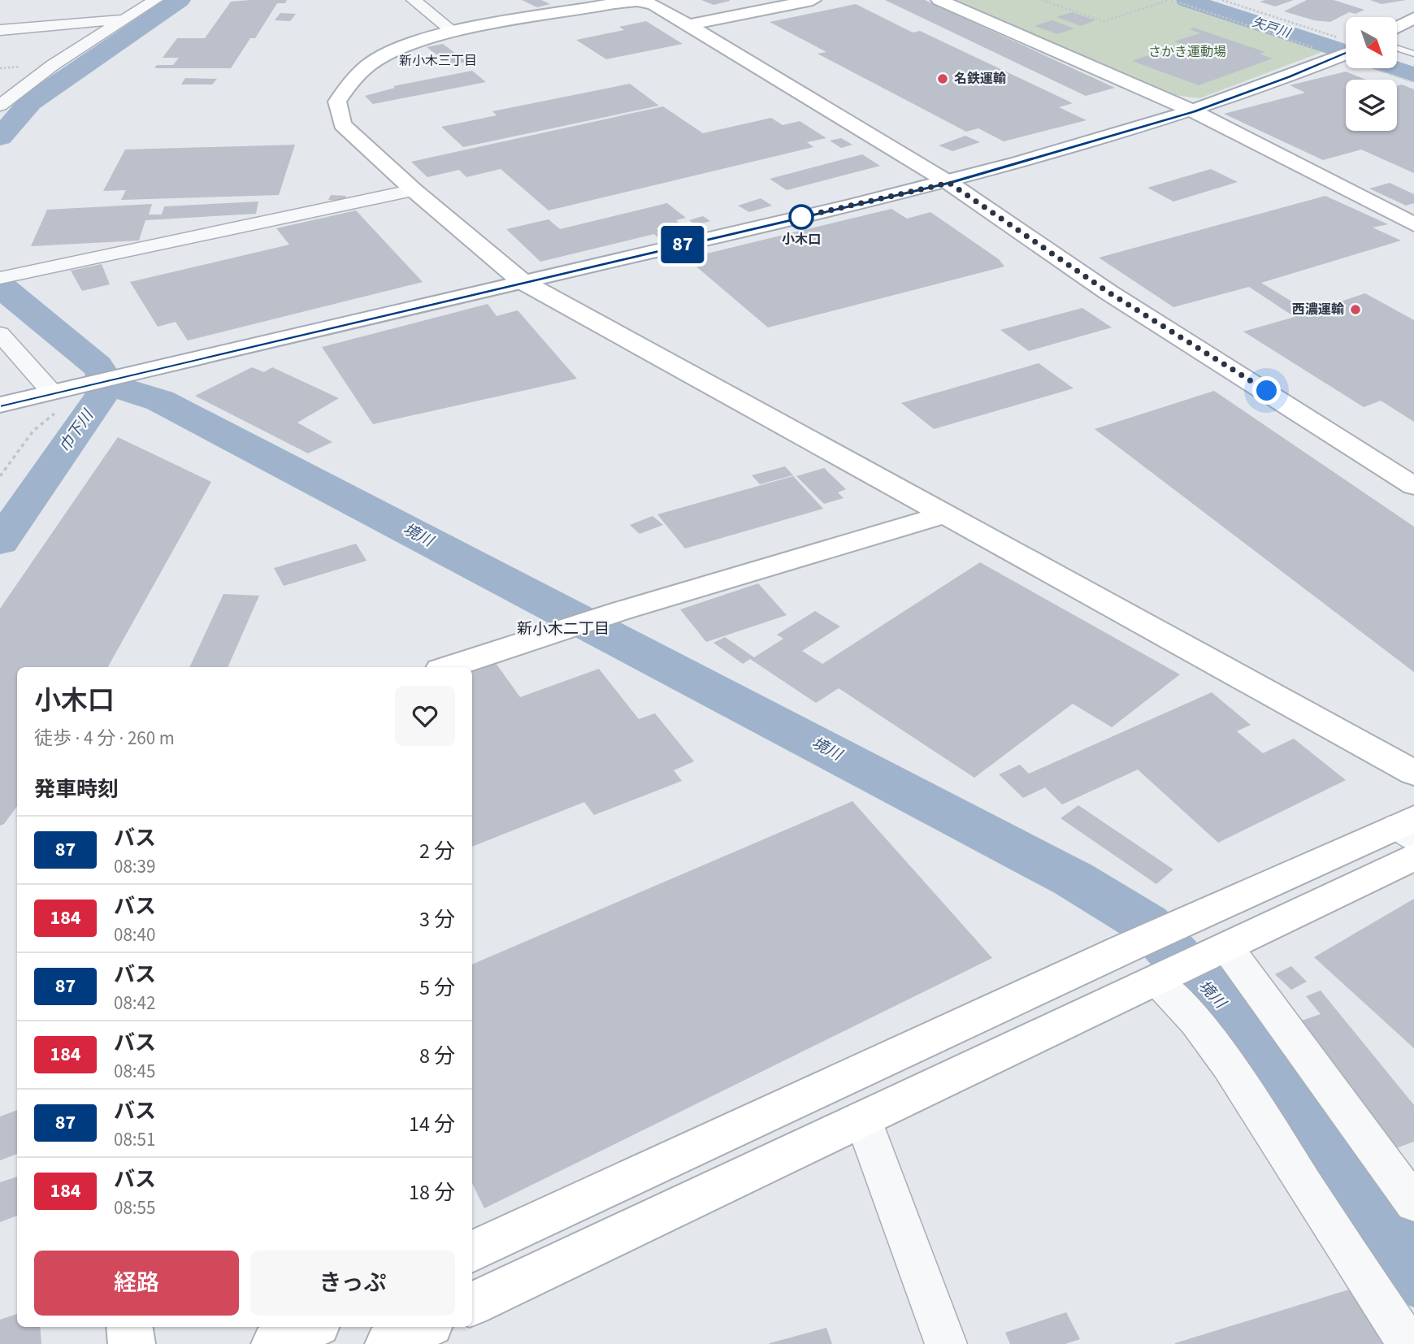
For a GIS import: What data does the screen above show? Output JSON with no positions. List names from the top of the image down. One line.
{"districts":["新小木三丁目","新小木二丁目"],"water":["矢戸川","巾下川","境川"],"parks":["さかき運動場"],"places":["名鉄運輸","小木口","西濃運輸"],"lines":["bus line 87"],"north":"bottom right","page":{"on_map":"87","heading":[["小木口","徒歩 · 4 分 · 260 m"],"発車時刻"],"list":[{"mark":"87","name":"バス","note":"08:39","value":"2 分"},{"mark":"184","name":"バス","note":"08:40","value":"3 分"},{"mark":"87","name":"バス","note":"08:42","value":"5 分"},{"mark":"184","name":"バス","note":"08:45","value":"8 分"},{"mark":"87","name":"バス","note":"08:51","value":"14 分"},{"mark":"184","name":"バス","note":"08:55","value":"18 分"}],"buttons":["経路","きっぷ"]}}
